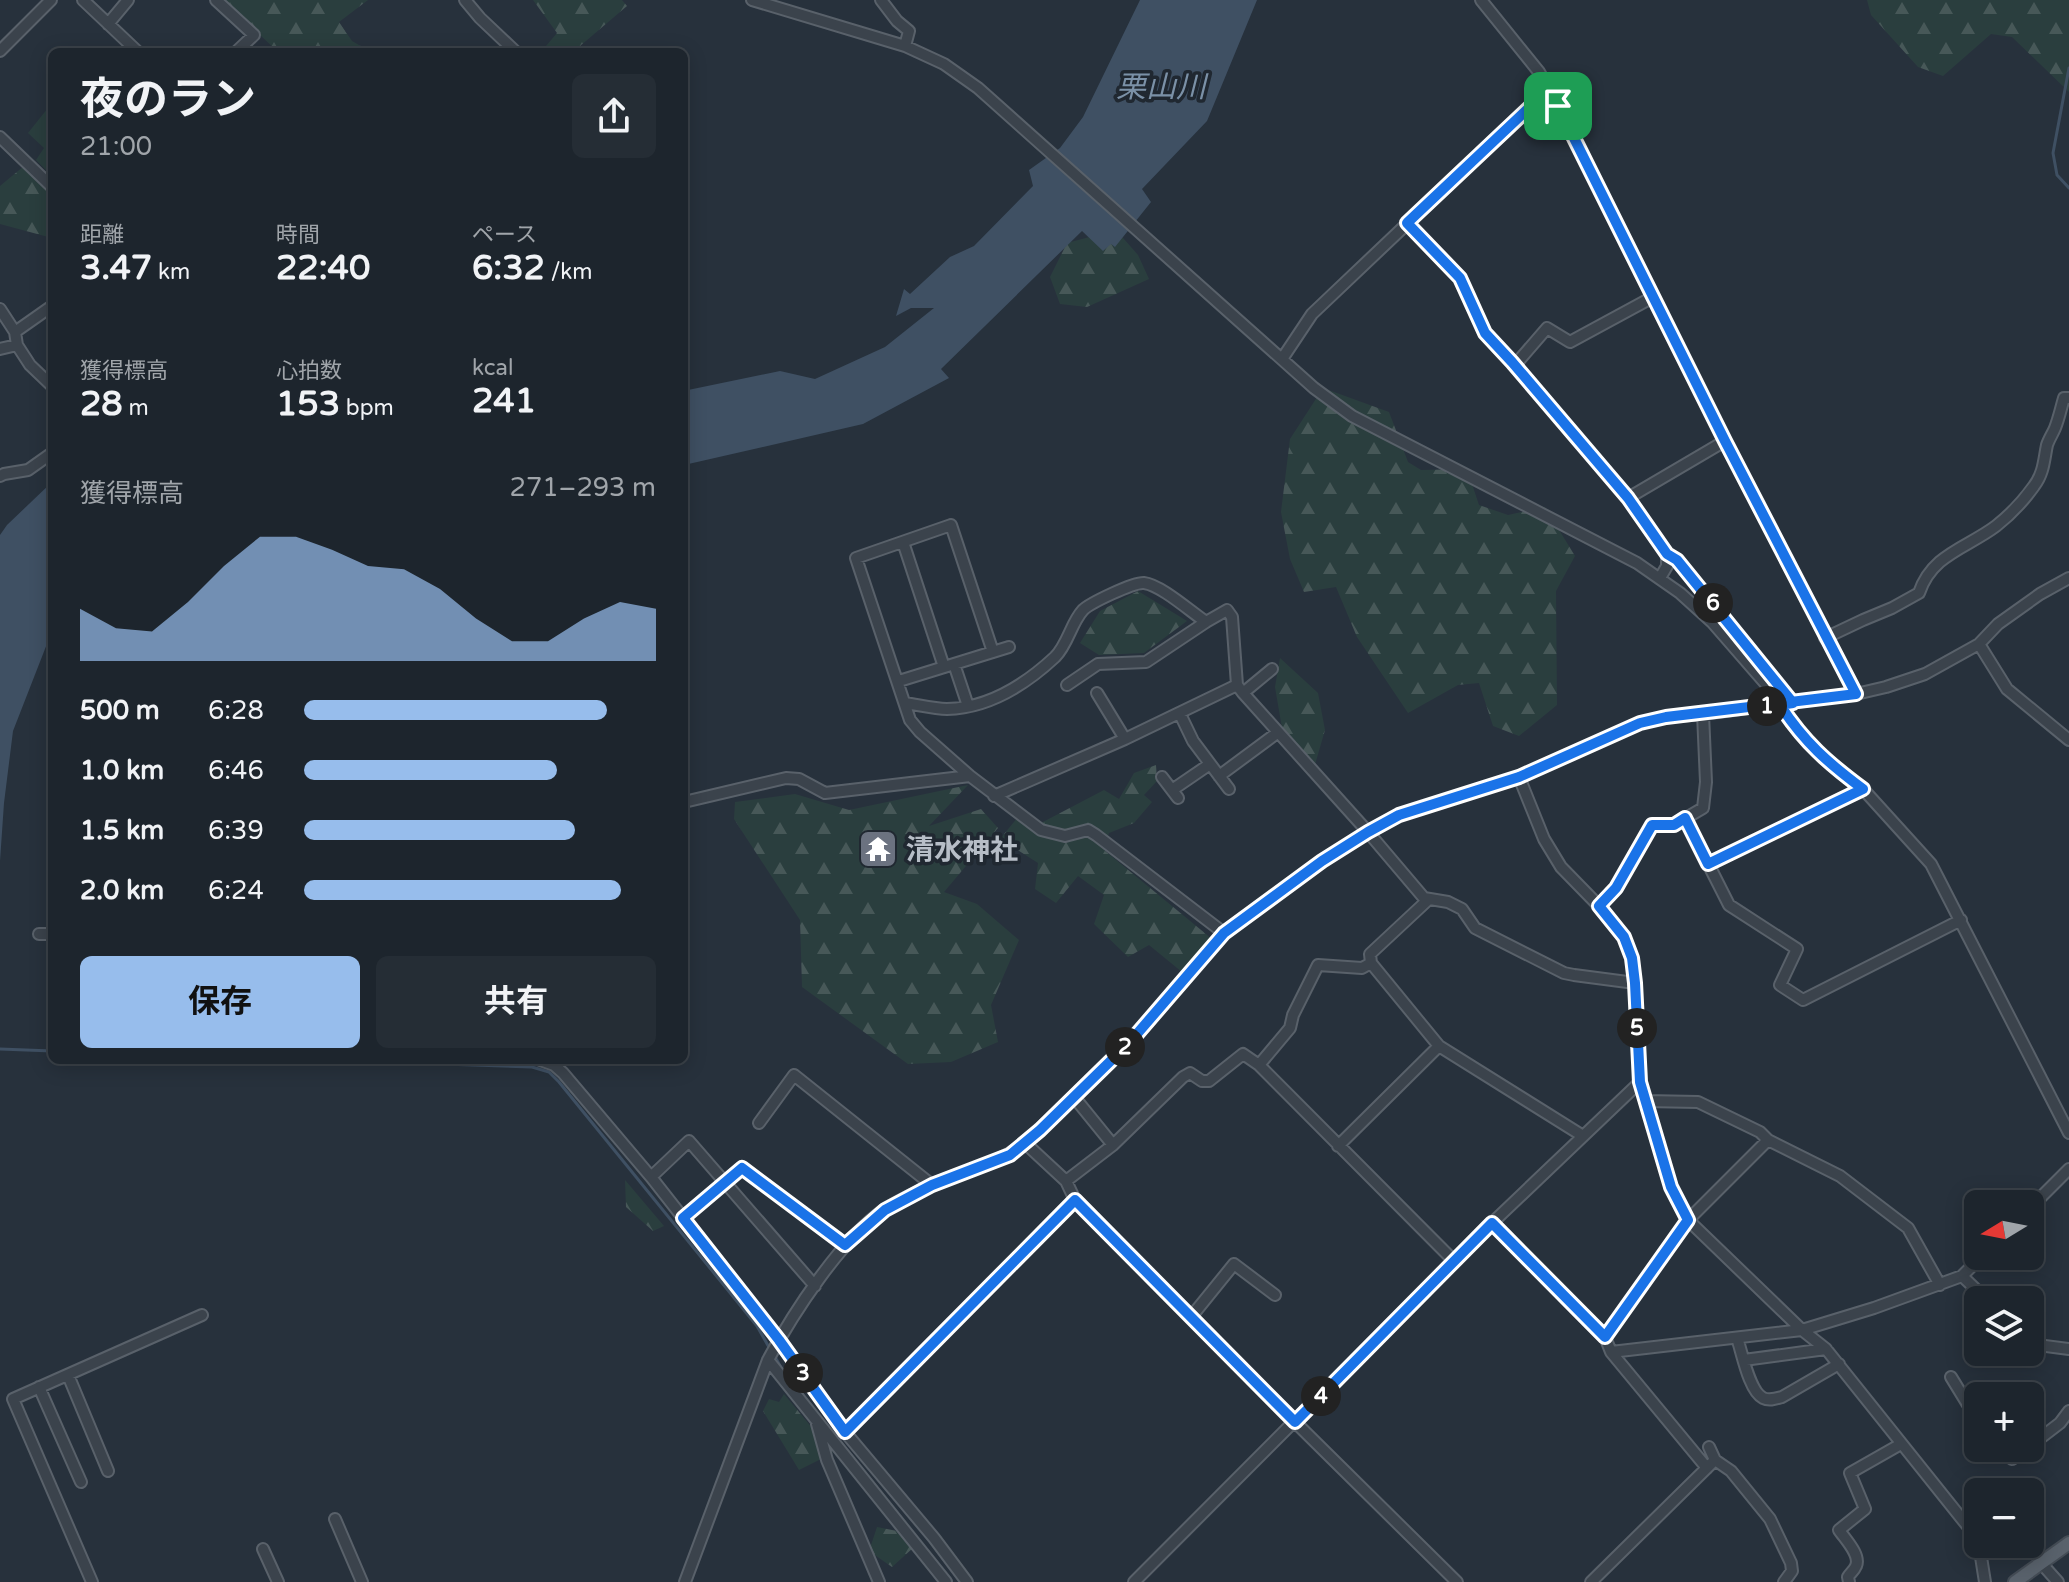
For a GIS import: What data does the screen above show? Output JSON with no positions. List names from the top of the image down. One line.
{"water":["栗山川"],"places":{"temple":["清水神社"]},"north":"left","page":{"heading":["夜のラン","21:00"],"stats":[["距離","3.47 km"],["時間","22:40"],["ペース","6:32 /km"],["獲得標高","28 m"],["心拍数","153 bpm"],["kcal","241"]],"chart":["獲得標高","271–293 m"],"pins":["6","1","5","2","3","4"],"list":[{"name":"500 m","note":"6:28"},{"name":"1.0 km","note":"6:46"},{"name":"1.5 km","note":"6:39"},{"name":"2.0 km","note":"6:24"}],"buttons":["保存","共有"],"map_buttons":["+","−"]}}
